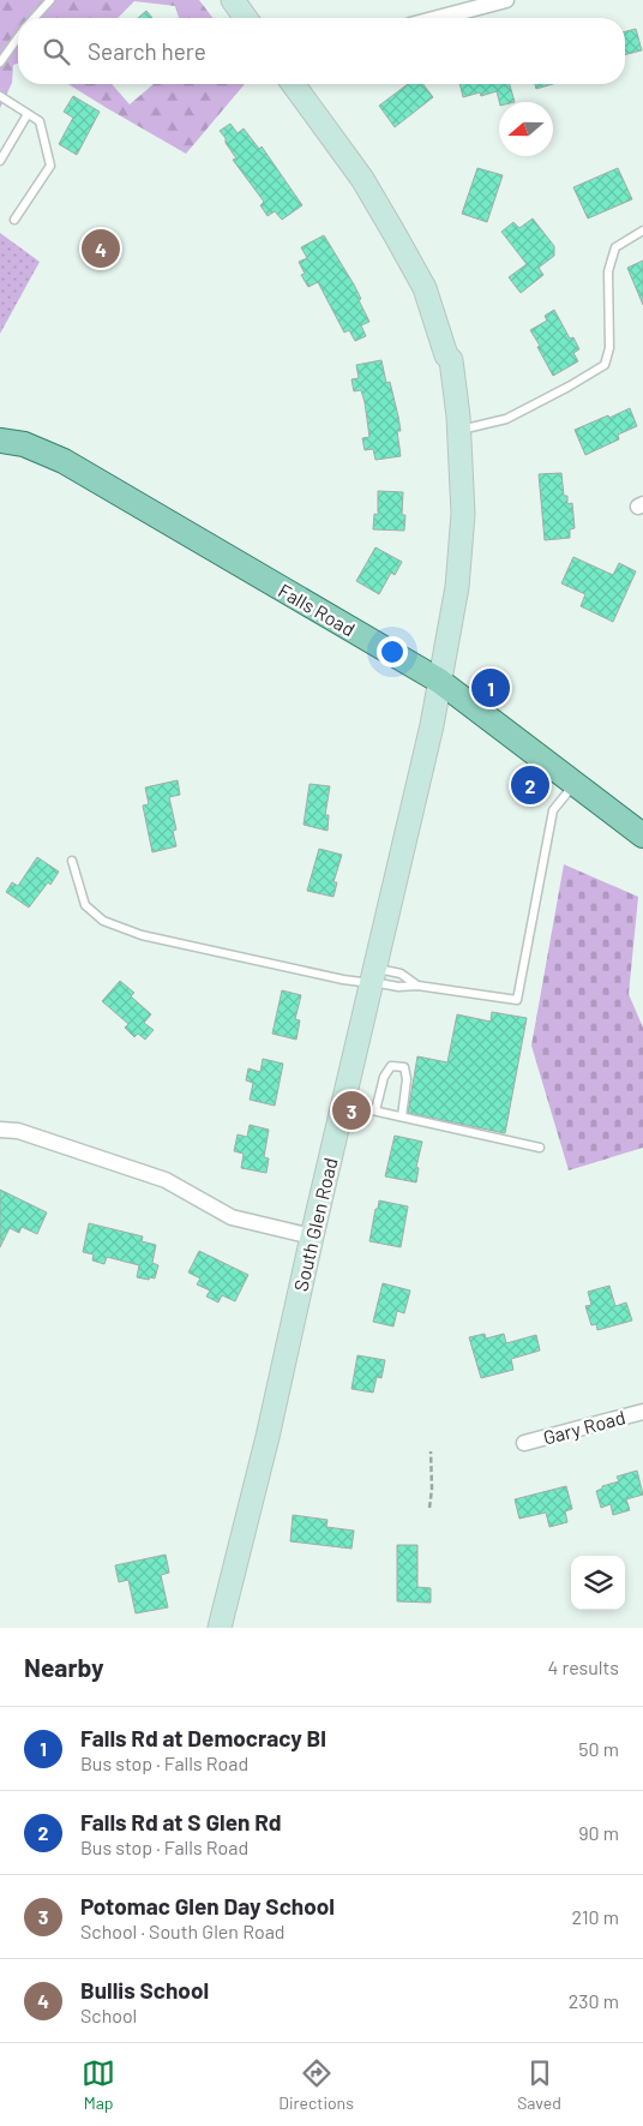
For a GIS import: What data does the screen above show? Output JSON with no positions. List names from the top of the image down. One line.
{"streets":{"main road":["Falls Road","South Glen Road"],"street":["Gary Road"]},"crossings":[["Falls Road","South Glen Road"]],"north":"left","page":{"search":"Search here","pins":["4","1","2","3"],"heading":["Nearby","4 results"],"list":[{"mark":"1","name":"Falls Rd at Democracy Bl","note":"Bus stop · Falls Road","value":"50 m"},{"mark":"2","name":"Falls Rd at S Glen Rd","note":"Bus stop · Falls Road","value":"90 m"},{"mark":"3","name":"Potomac Glen Day School","note":"School · South Glen Road","value":"210 m"},{"mark":"4","name":"Bullis School","note":"School","value":"230 m"}],"nav":["Map","Directions","Saved"]}}
